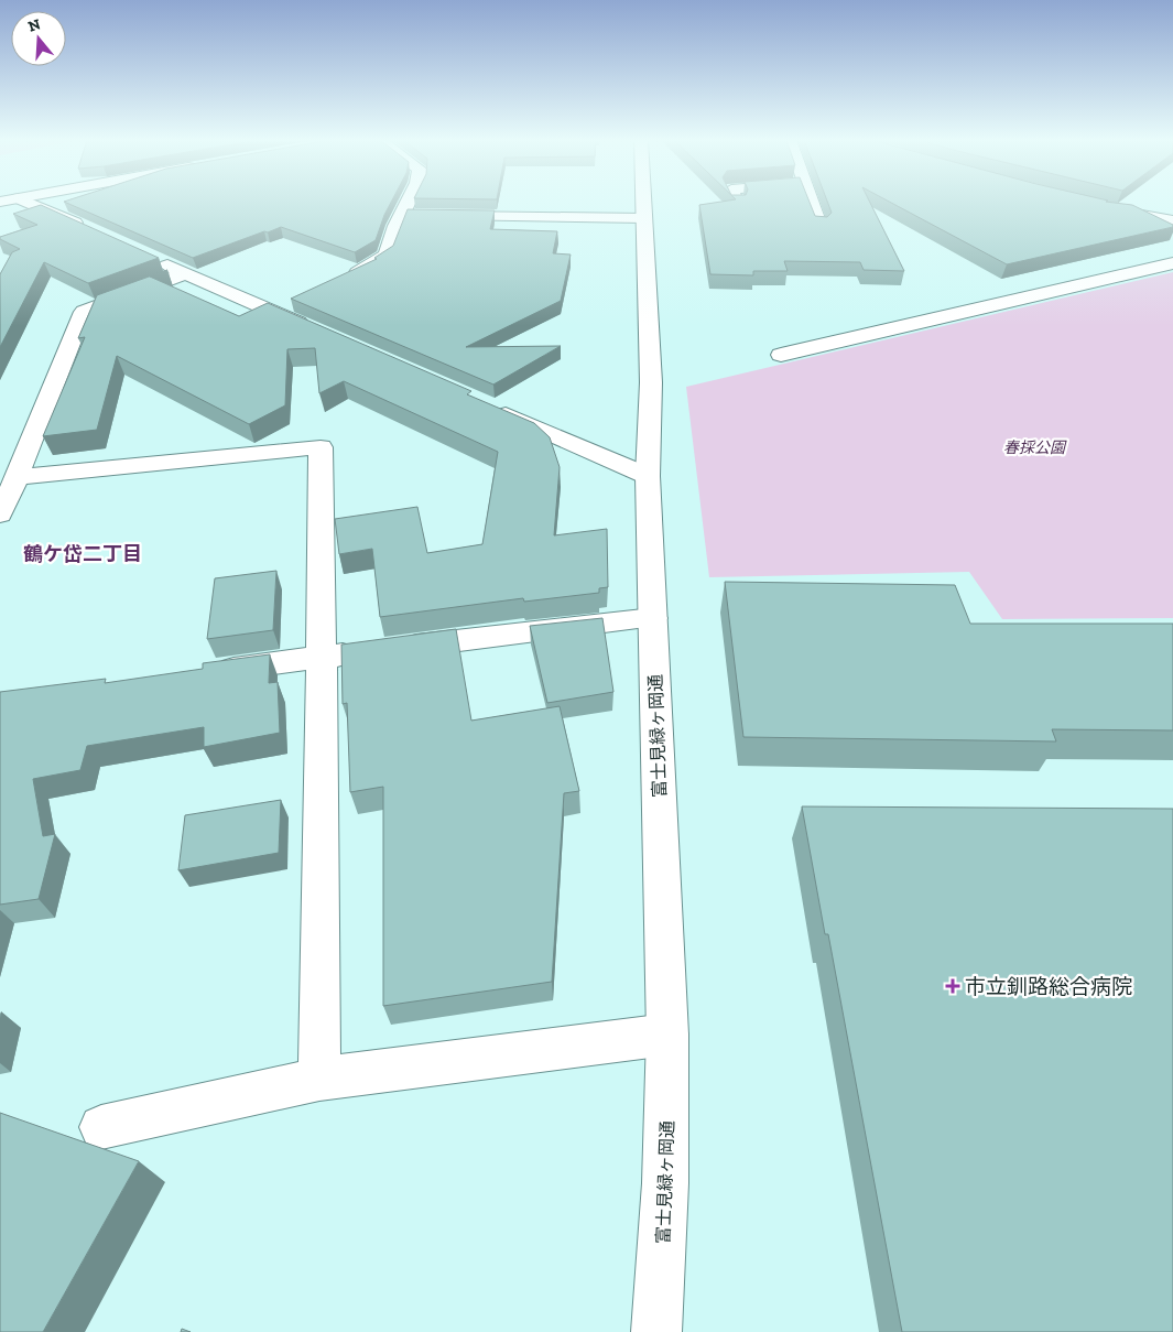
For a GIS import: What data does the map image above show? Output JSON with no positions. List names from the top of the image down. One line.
{"streets":{"street":["富士見緑ヶ岡通"]},"districts":["鶴ケ岱二丁目"],"parks":["春採公園"],"places":{"health":["市立釧路総合病院"]},"north":"top"}
